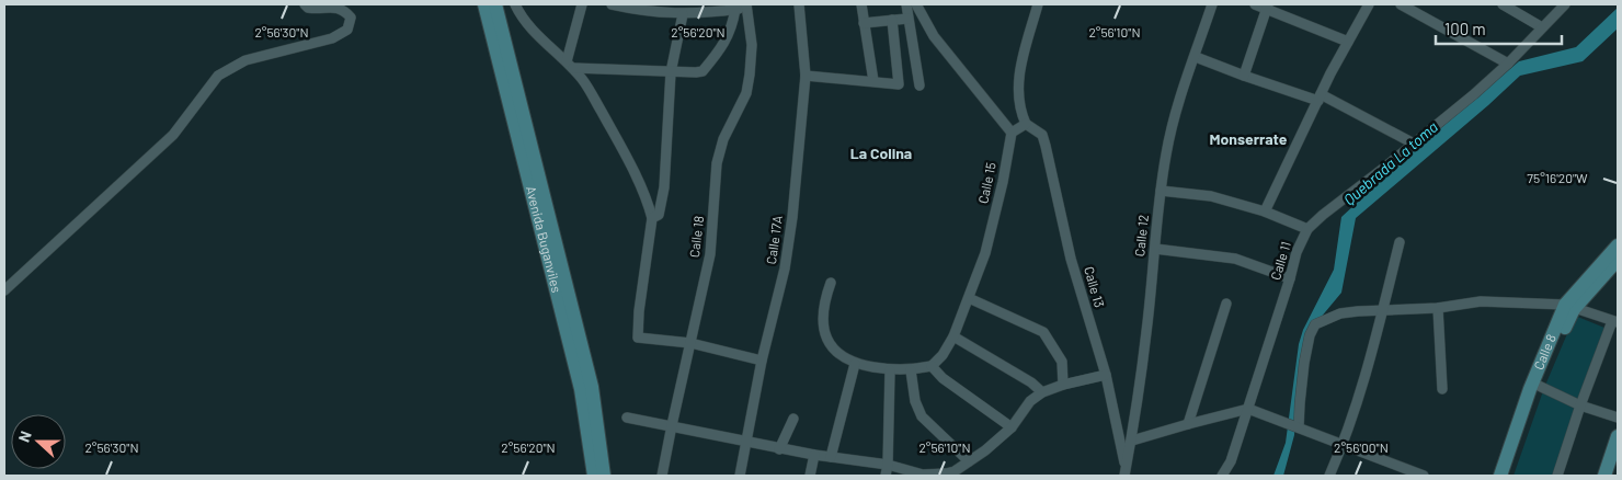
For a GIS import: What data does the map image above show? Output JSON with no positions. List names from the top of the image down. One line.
{"streets":{"main road":["Avenida Buganviles","Calle 8"],"street":["Calle 15","Calle 12","Calle 18","Calle 17A","Calle 11","Calle 13"]},"crossings":[["Calle 12","Calle 13"]],"districts":["Monserrate","La Colina"],"water":["Quebrada La toma"],"scale_bar":"100 m","north":"left","coordinates":["2°56'30\"N","2°56'20\"N","2°56'10\"N","75°16'20\"W","2°56'00\"N"]}
